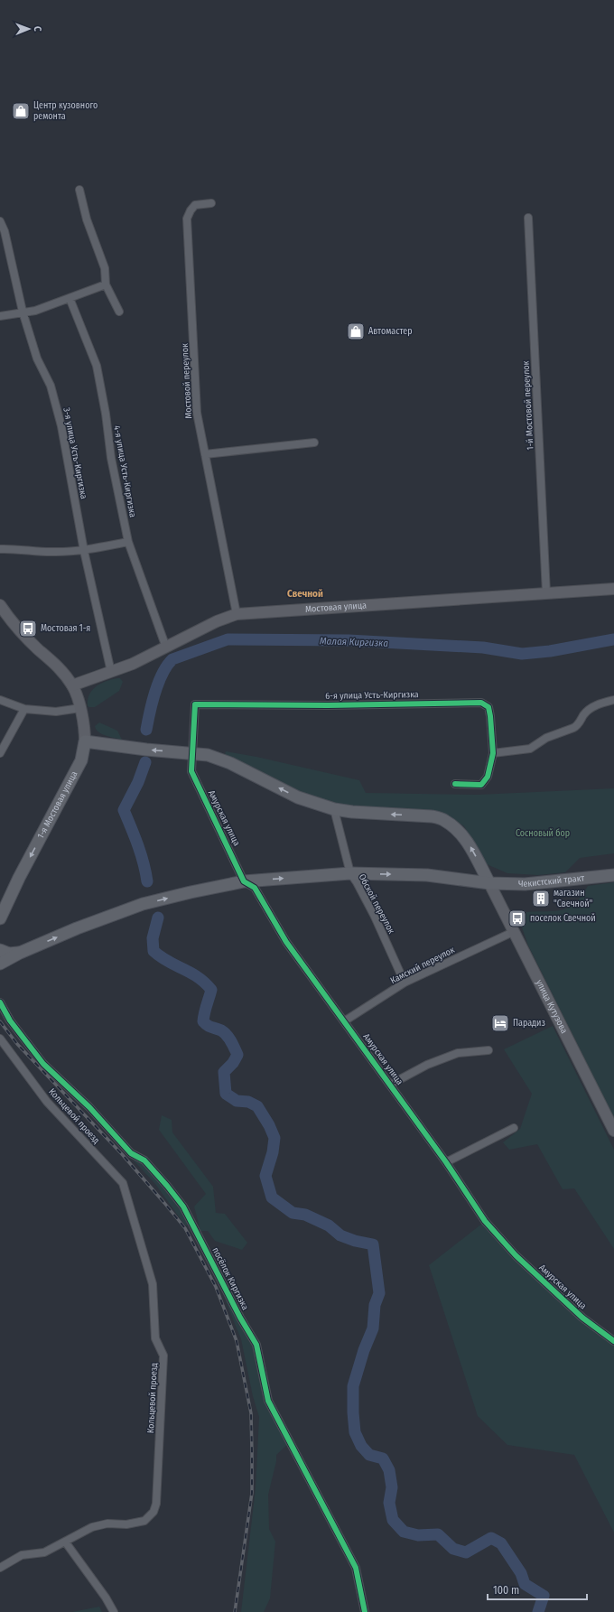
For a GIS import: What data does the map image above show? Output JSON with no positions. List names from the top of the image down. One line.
{"streets":{"main road":["1-я Мостовая улица","Чекистский тракт"],"street":["Мостовой переулок","1-й Мостовой переулок","3-я улица Усть-Киргизка","4-я улица Усть-Киргизка","Мостовая улица","6-я улица Усть-Киргизка","Амурская улица","Обской переулок","Камский переулок","улица Кутузова","Кольцевой проезд","посёлок Киргизка"]},"crossings":[["Мостовой переулок","Мостовая улица"],["1-й Мостовой переулок","Мостовая улица"],["3-я улица Усть-Киргизка","Мостовая улица"],["4-я улица Усть-Киргизка","Мостовая улица"],["Мостовая улица","1-я Мостовая улица"],["6-я улица Усть-Киргизка","Амурская улица"],["Амурская улица","Чекистский тракт"],["Амурская улица","Камский переулок"],["Чекистский тракт","Обской переулок"],["Чекистский тракт","улица Кутузова"],["Обской переулок","Камский переулок"],["Камский переулок","улица Кутузова"]],"one_way":["1-я Мостовая улица","Чекистский тракт"],"districts":["Свечной"],"water":["Малая Киргизка"],"parks":["Сосновый бор"],"places":{"shop":["Центр кузовного ремонта","Автомастер"],"bus stop":["Мостовая 1-я","поселок Свечной"],"building":["магазин \"Свечной\""],"hotel":["Парадиз"]},"scale_bar":"100 m","north":"right"}
